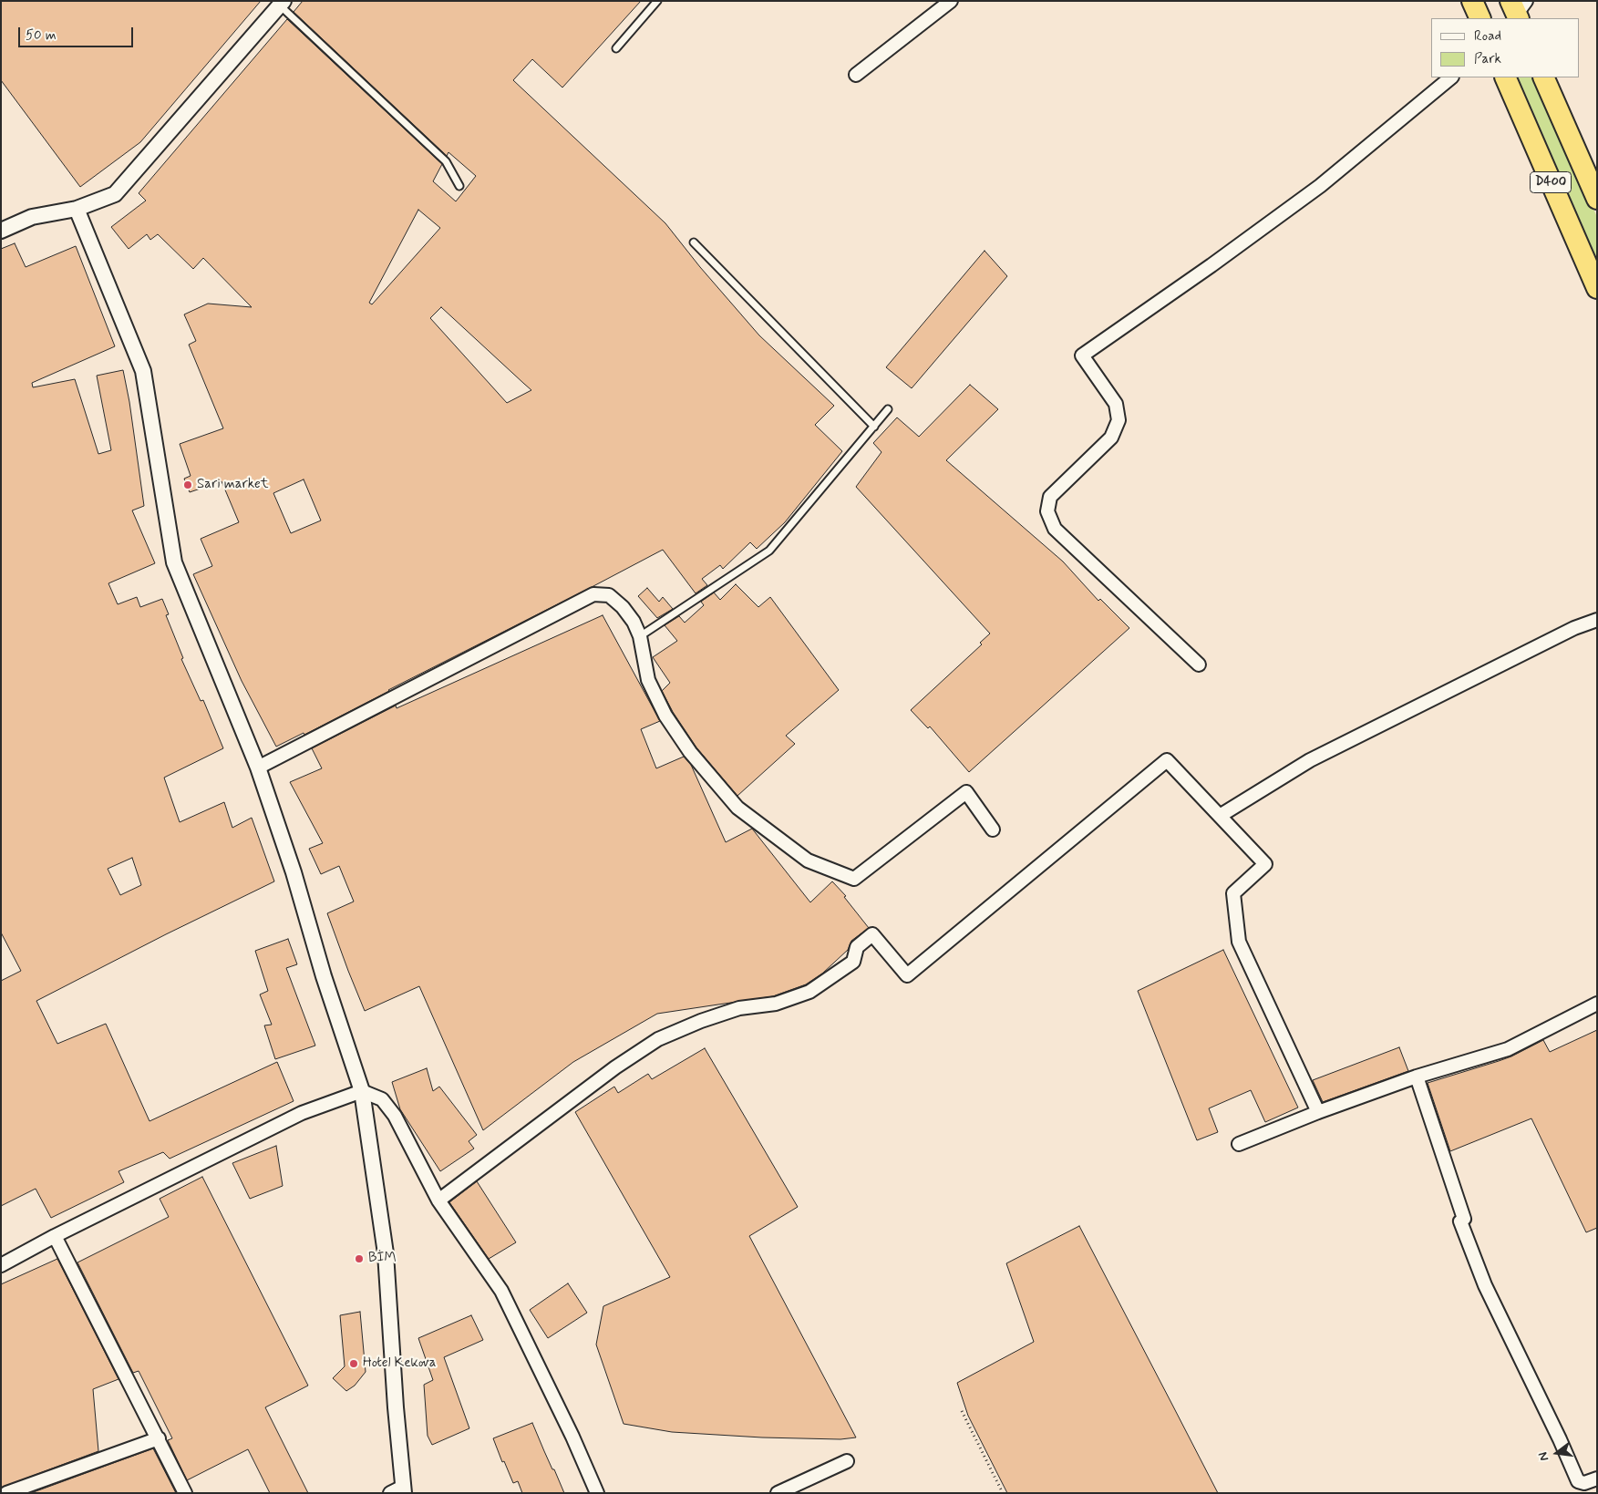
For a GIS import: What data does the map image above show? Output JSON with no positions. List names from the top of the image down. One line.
{"streets":{"highway":["D400"]},"places":["Sari market","BİM","Hotel Kekova"],"legend":["Road","Park"],"scale_bar":"50 m","north":"left"}
